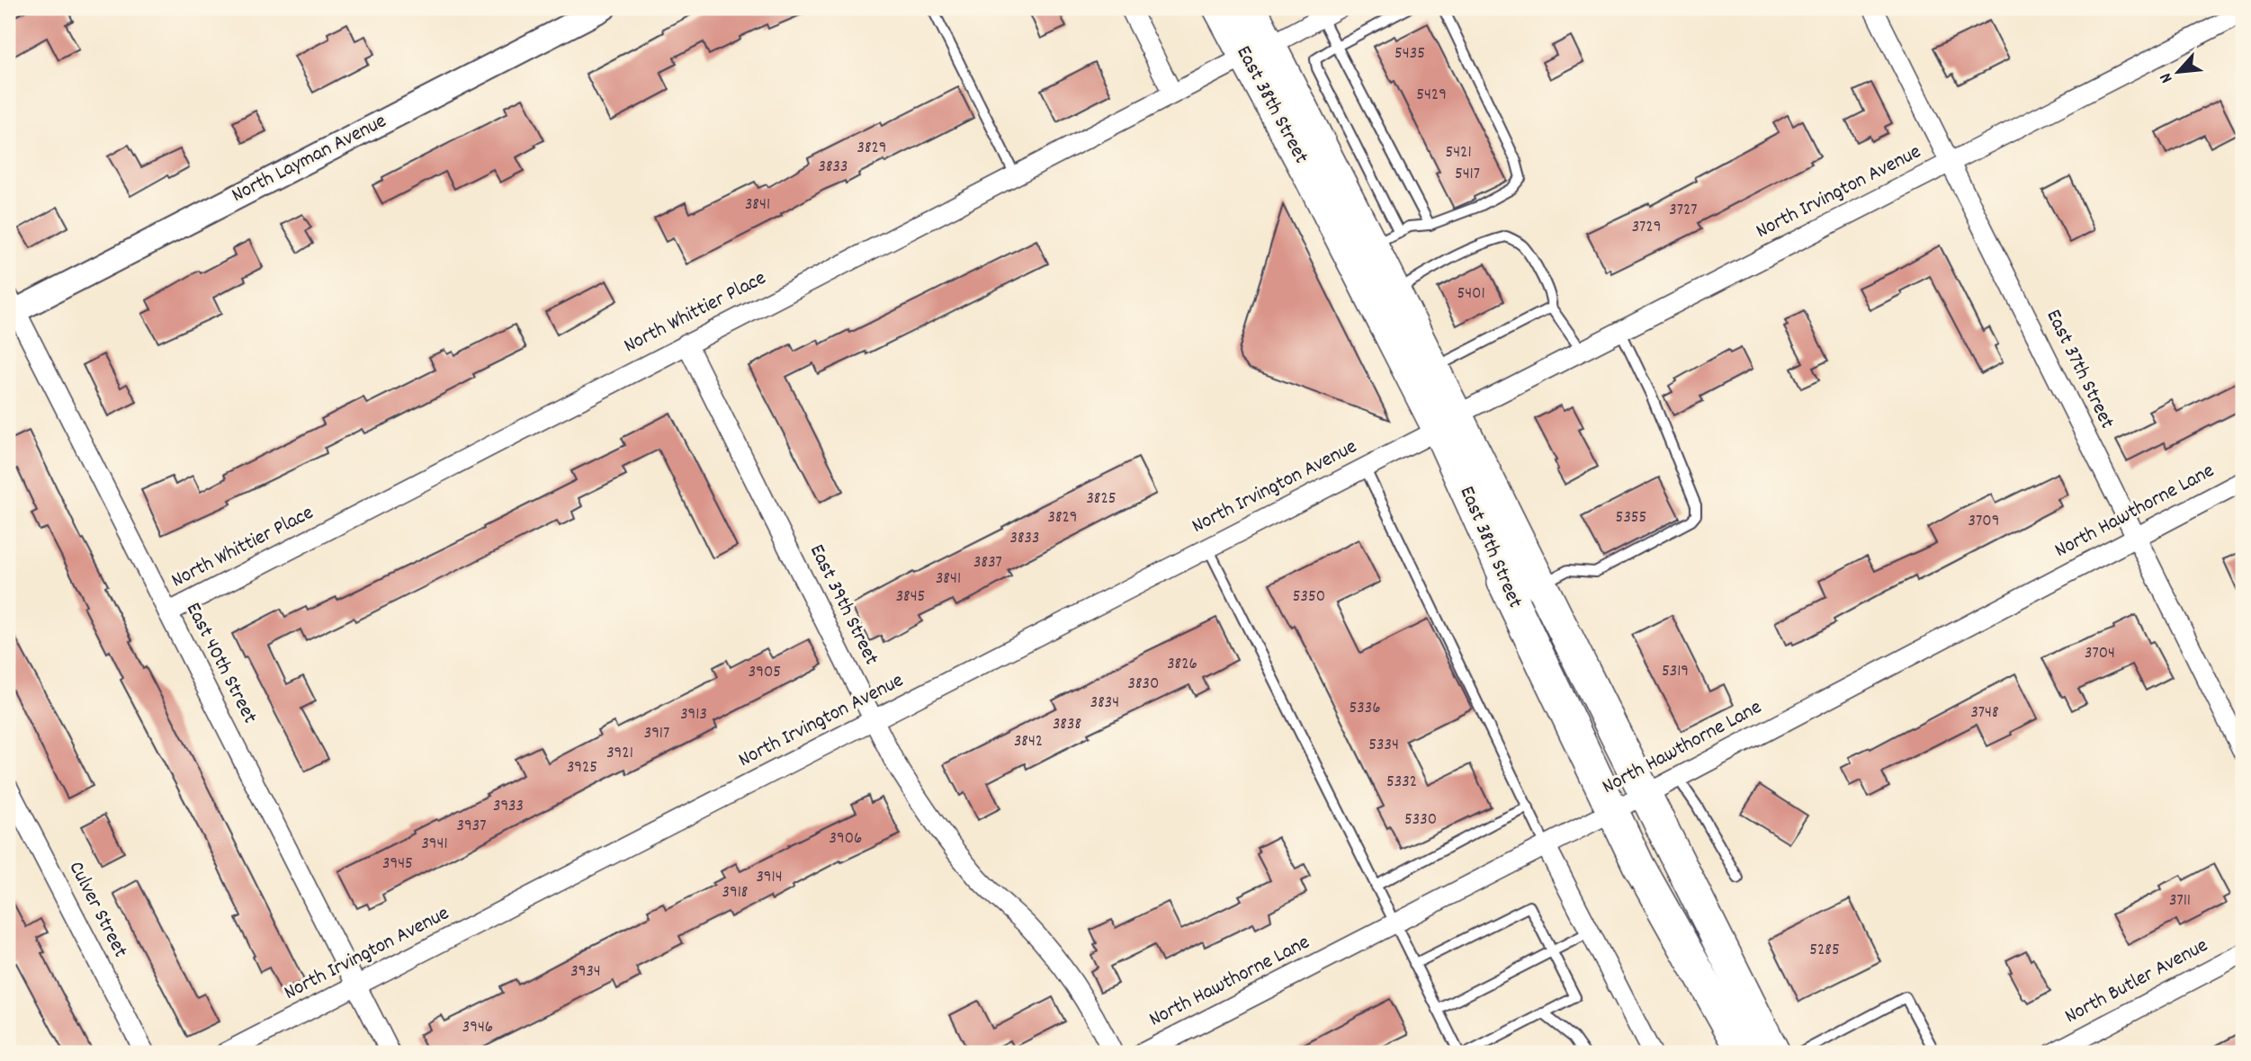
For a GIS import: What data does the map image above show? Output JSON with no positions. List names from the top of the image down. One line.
{"streets":{"main road":["East 38th Street"],"street":["North Layman Avenue","North Irvington Avenue","North Whittier Place","East 37th Street","North Hawthorne Lane","East 39th Street","East 40th Street","Culver Street","North Butler Avenue"]},"crossings":[["East 38th Street","North Irvington Avenue"],["East 38th Street","North Whittier Place"],["East 38th Street","North Hawthorne Lane"],["North Layman Avenue","East 40th Street"],["North Irvington Avenue","East 37th Street"],["North Irvington Avenue","East 39th Street"],["North Irvington Avenue","East 40th Street"],["North Whittier Place","East 39th Street"],["North Whittier Place","East 40th Street"],["East 37th Street","North Hawthorne Lane"]],"house_numbers":["5435","5429","3829","5421","3833","5417","3841","3727","3729","5401","3825","3829","5355","3709","3833","3837","3841","3845","5350","3704","3826","5319","3905","3830","3834","5336","3748","3913","3838","3917","3842","5334","3921","3925","5332","3933","5330","3937","3906","3941","3945","3914","3918","3711","5285","3934","3946"],"north":"bottom left"}
